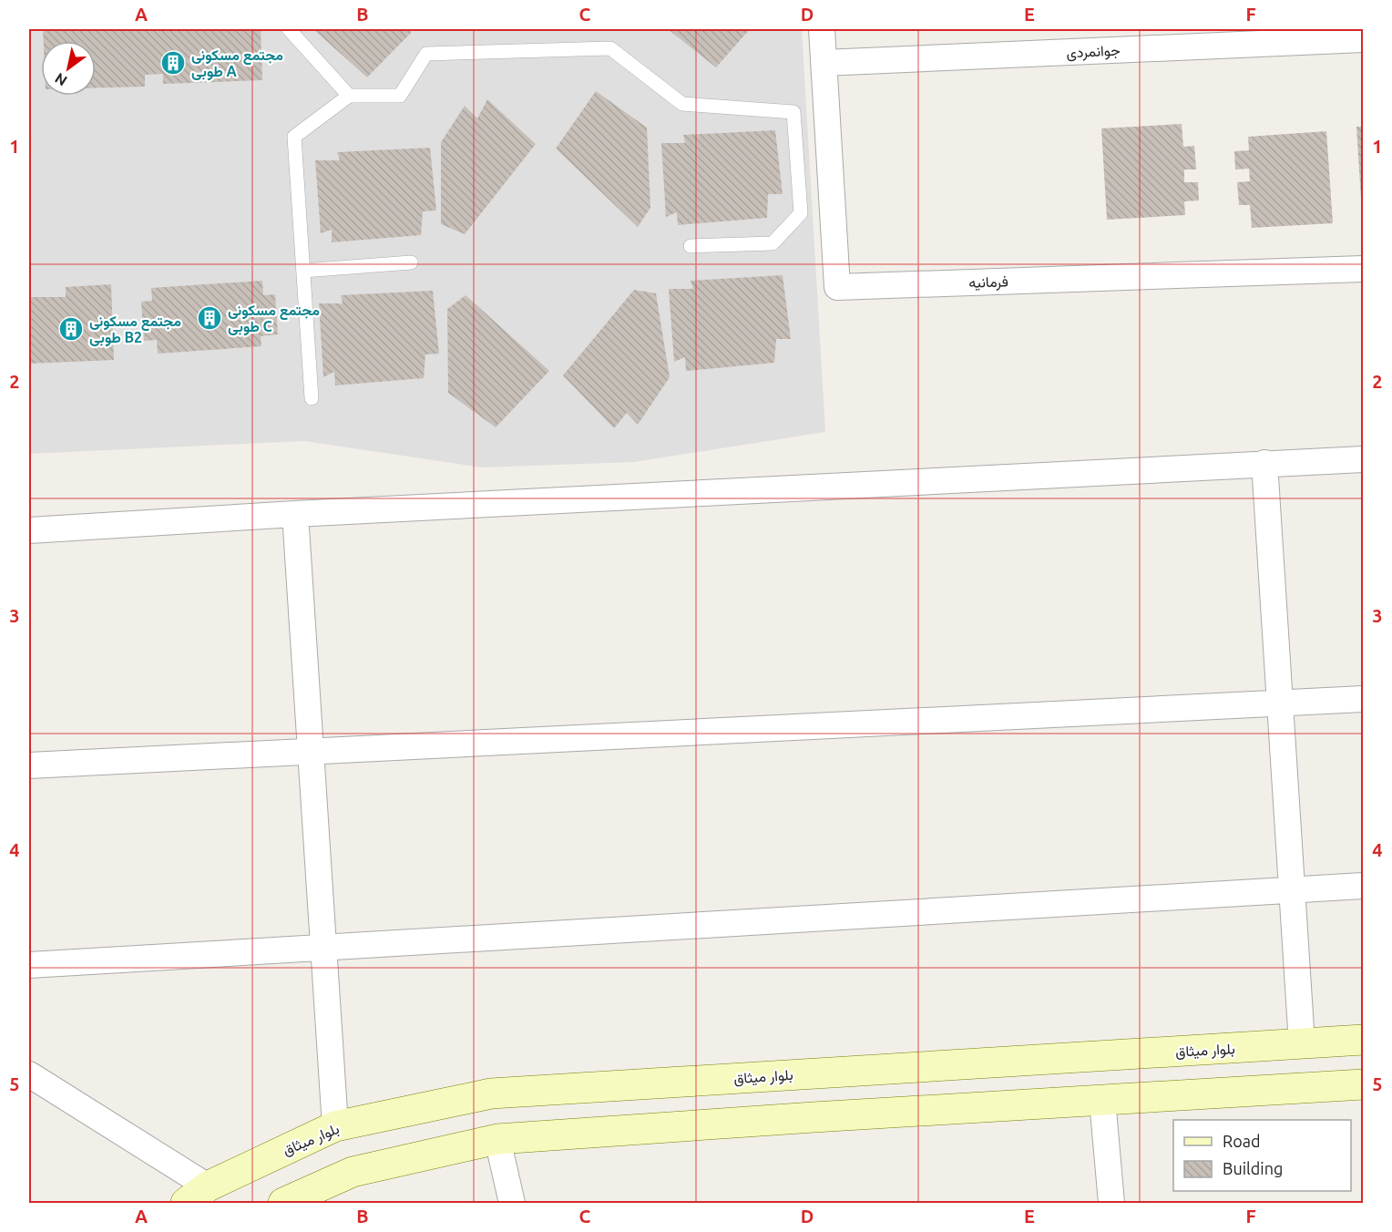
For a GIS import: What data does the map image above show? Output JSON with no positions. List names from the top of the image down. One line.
{"streets":{"street":["جوانمردی","فرمانیه","بلوار میثاق"]},"crossings":[["جوانمردی","فرمانیه"]],"places":{"building":["مجتمع مسکونی طوبی A","مجتمع مسکونی طوبی C","مجتمع مسکونی طوبی B2"]},"legend":["Road","Building"],"north":"bottom left","grid":{"columns":["A","B","C","D","E","F"],"rows":["1","2","3","4","5"]}}
